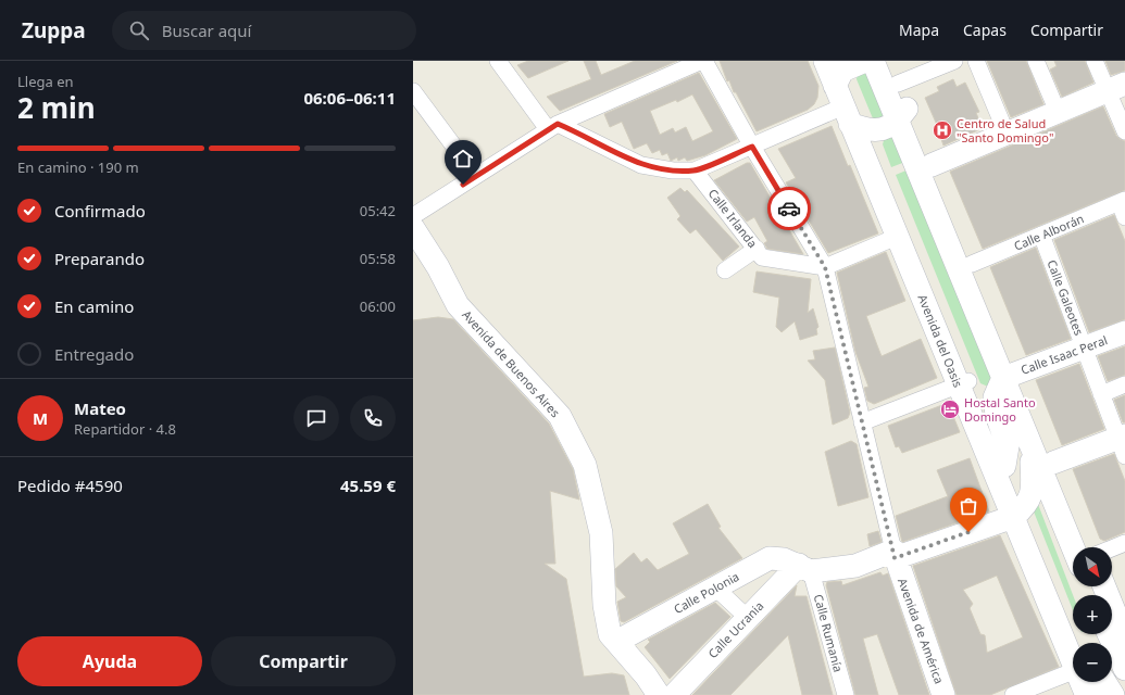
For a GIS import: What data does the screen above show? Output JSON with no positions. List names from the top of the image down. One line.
{"streets":{"street":["Calle Irlanda","Calle Alborán","Calle Galeotes","Avenida del Oasis","Calle Isaac Peral","Avenida de Buenos Aires","Calle Polonia","Calle Ucrania","Avenida de América","Calle Rumanía"]},"crossings":[["Calle Irlanda","Avenida de América"],["Calle Alborán","Calle Galeotes"],["Calle Galeotes","Calle Isaac Peral"],["Avenida de Buenos Aires","Calle Polonia"],["Calle Polonia","Calle Ucrania"],["Calle Polonia","Calle Rumanía"],["Calle Ucrania","Calle Rumanía"]],"places":{"hospital":["Centro de Salud \"Santo Domingo\""],"hotel":["Hostal Santo Domingo"]},"north":"bottom right","page":{"header":"Zuppa","search":"Buscar aquí","nav":["Mapa","Capas","Compartir"],"heading":["2 min","Llega en","06:06–06:11"],"panel":["Mateo","Repartidor · 4.8","Pedido #4590","45.59 €"],"bar":"En camino · 190 m","list":[["Confirmado","05:42"],["Preparando","05:58"],["En camino","06:00"],"Entregado"],"round":"M","map_buttons":["+","−"],"buttons":["Ayuda","Compartir"]}}
